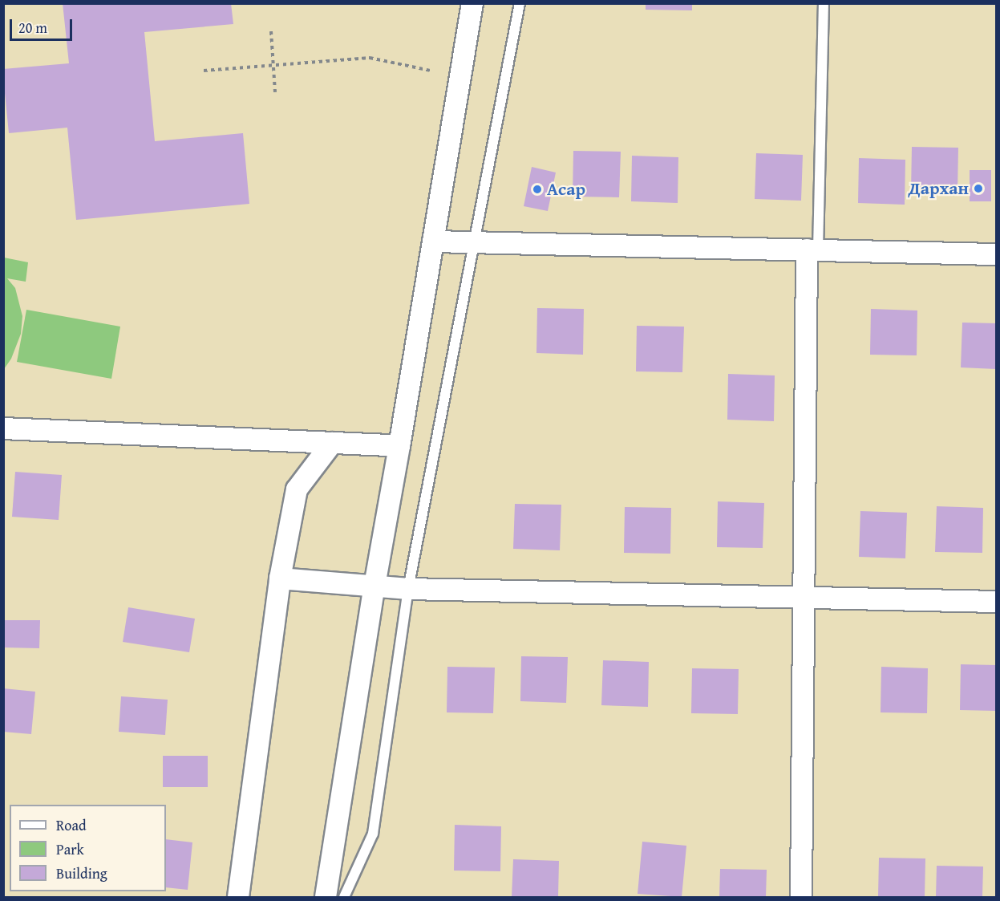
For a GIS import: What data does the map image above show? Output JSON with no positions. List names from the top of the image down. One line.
{"places":["Дархан","Асар"],"legend":["Road","Park","Building"],"scale_bar":"20 m"}
